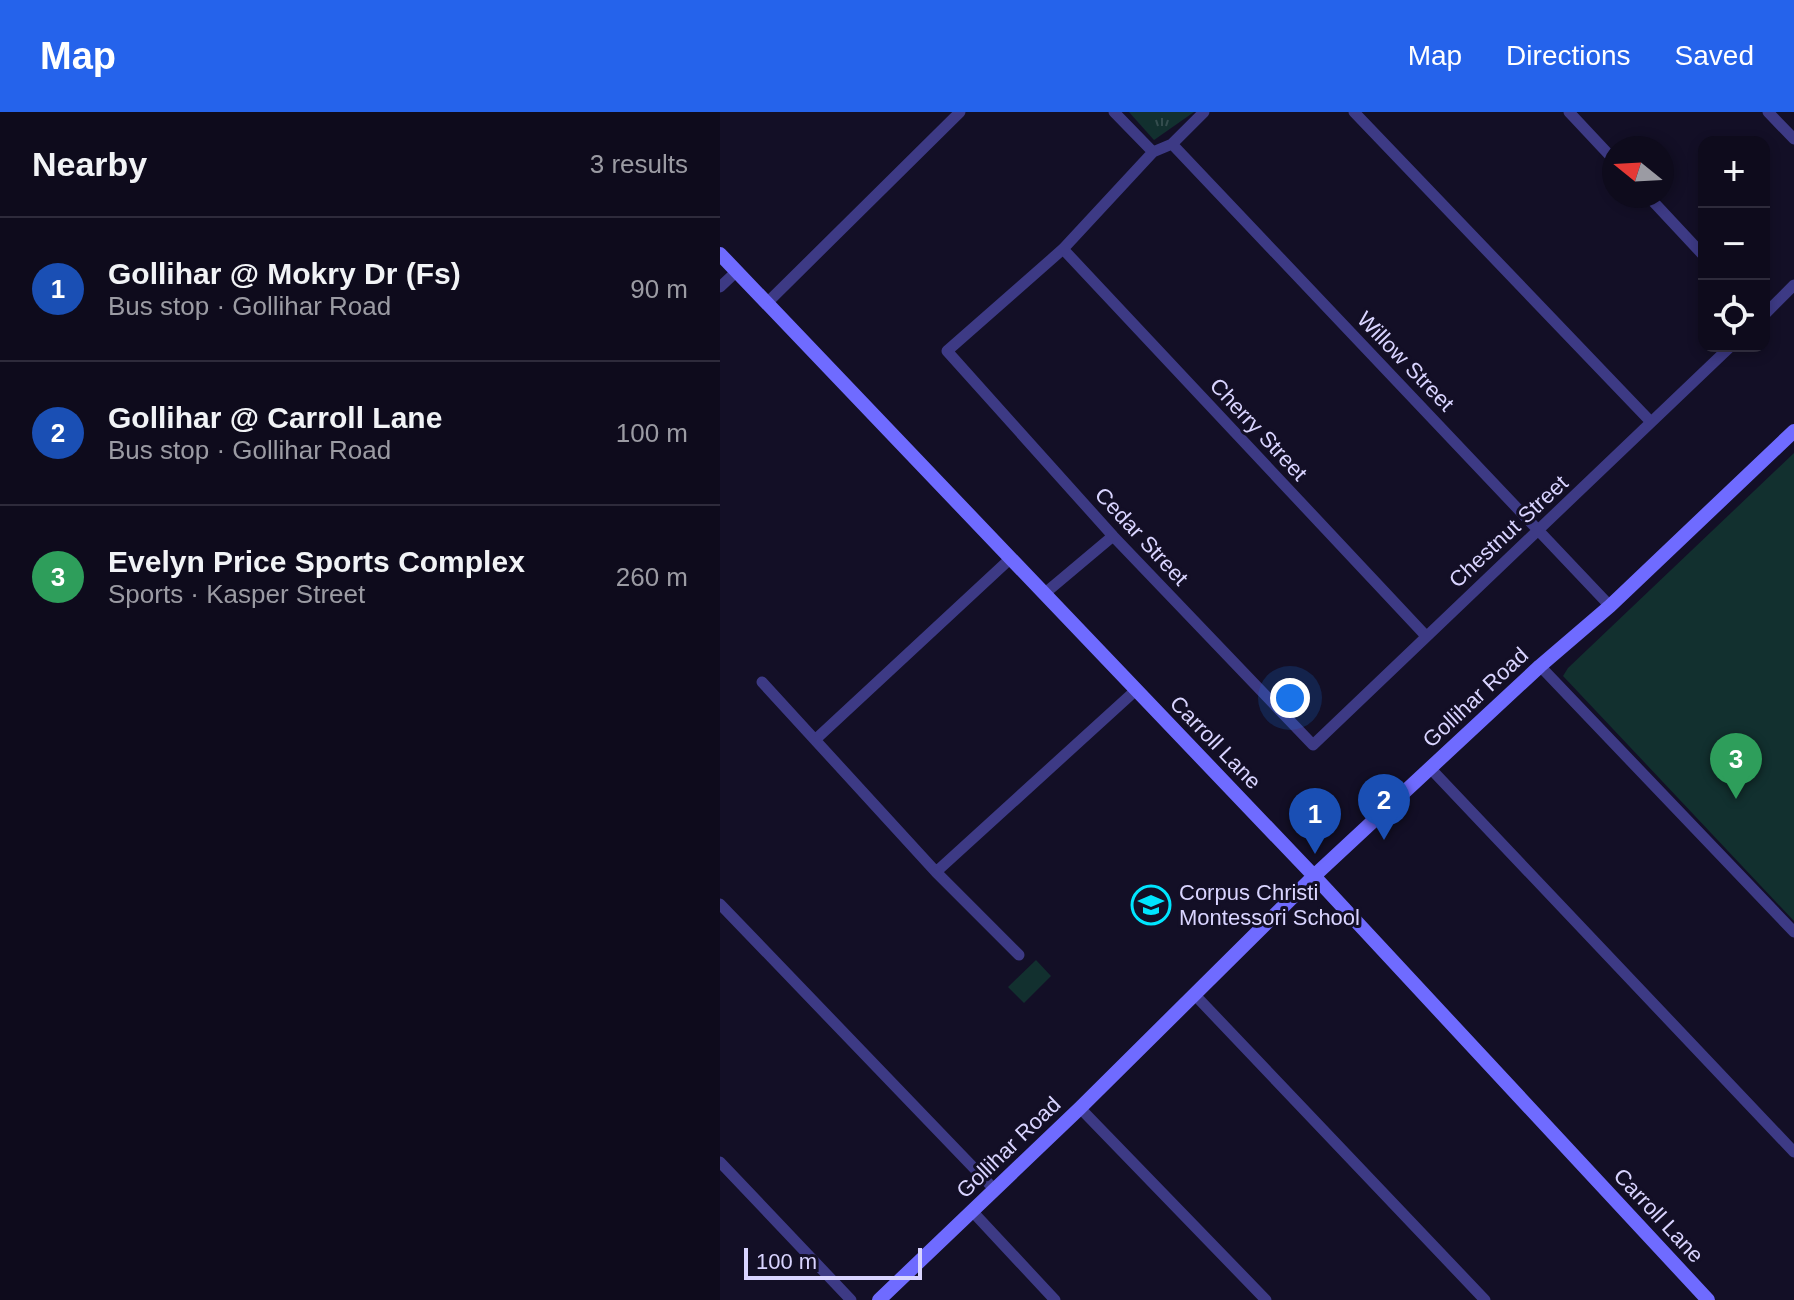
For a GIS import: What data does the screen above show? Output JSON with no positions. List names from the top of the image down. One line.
{"streets":{"street":["Willow Street","Cherry Street","Chestnut Street","Cedar Street","Gollihar Road","Carroll Lane"]},"crossings":[["Willow Street","Chestnut Street"],["Willow Street","Gollihar Road"],["Cherry Street","Chestnut Street"],["Cherry Street","Cedar Street"],["Chestnut Street","Cedar Street"],["Gollihar Road","Carroll Lane"]],"places":{"school or university":["Corpus Christi Montessori School"]},"scale_bar":"100 m","north":"left","page":{"header":"Map","nav":["Map","Directions","Saved"],"heading":["Nearby","3 results"],"map_buttons":["+","−"],"list":[{"mark":"1","name":"Gollihar @ Mokry Dr (Fs)","note":"Bus stop · Gollihar Road","value":"90 m"},{"mark":"2","name":"Gollihar @ Carroll Lane","note":"Bus stop · Gollihar Road","value":"100 m"},{"mark":"3","name":"Evelyn Price Sports Complex","note":"Sports · Kasper Street","value":"260 m"}],"pins":["3","2","1"],"scale":"100 m"}}
